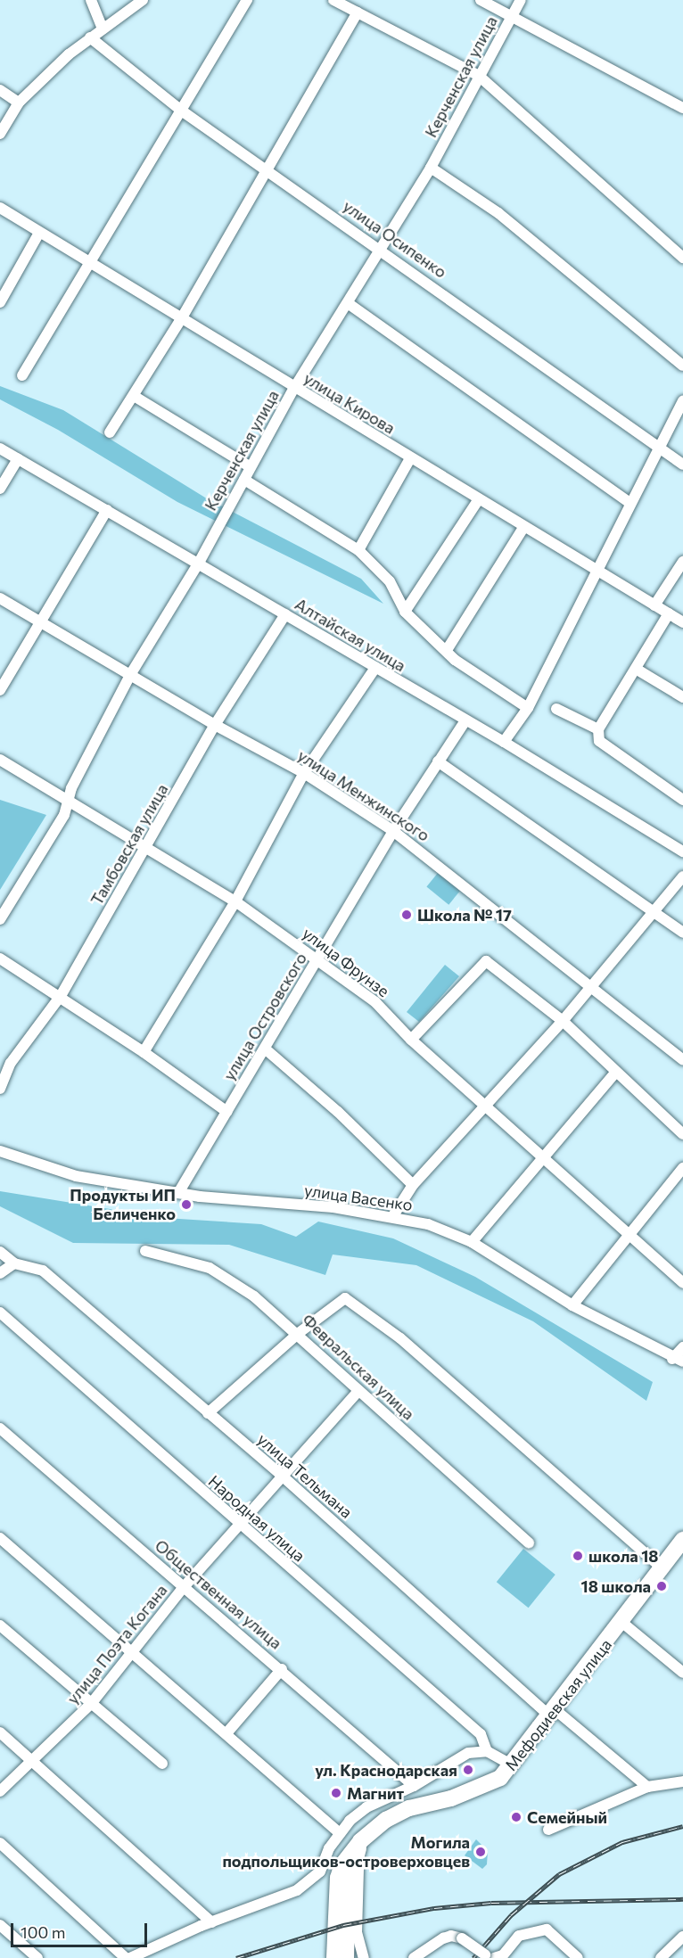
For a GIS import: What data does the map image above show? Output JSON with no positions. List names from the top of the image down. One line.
{"streets":{"main road":["Мефодиевская улица"],"street":["Керченская улица","улица Осипенко","улица Кирова","Алтайская улица","улица Менжинского","Тамбовская улица","улица Фрунзе","улица Островского","улица Васенко","Февральская улица","улица Тельмана","Народная улица","Общественная улица","улица Поэта Когана"]},"crossings":[["Керченская улица","улица Осипенко"],["Керченская улица","улица Кирова"],["Керченская улица","Алтайская улица"],["Керченская улица","улица Менжинского"],["Керченская улица","улица Фрунзе"],["Алтайская улица","Тамбовская улица"],["Алтайская улица","улица Островского"],["улица Менжинского","Тамбовская улица"],["улица Менжинского","улица Островского"],["Тамбовская улица","улица Фрунзе"],["улица Фрунзе","улица Островского"],["улица Островского","улица Васенко"],["Февральская улица","улица Поэта Когана"],["улица Тельмана","улица Поэта Когана"],["улица Тельмана","Мефодиевская улица"],["Народная улица","улица Поэта Когана"],["Общественная улица","улица Поэта Когана"]],"places":["Школа № 17","Продукты ИП Беличенко","школа 18","18 школа","ул. Краснодарская","Магнит","Семейный","Могила подпольщиков-островерховцев"],"scale_bar":"100 m"}
